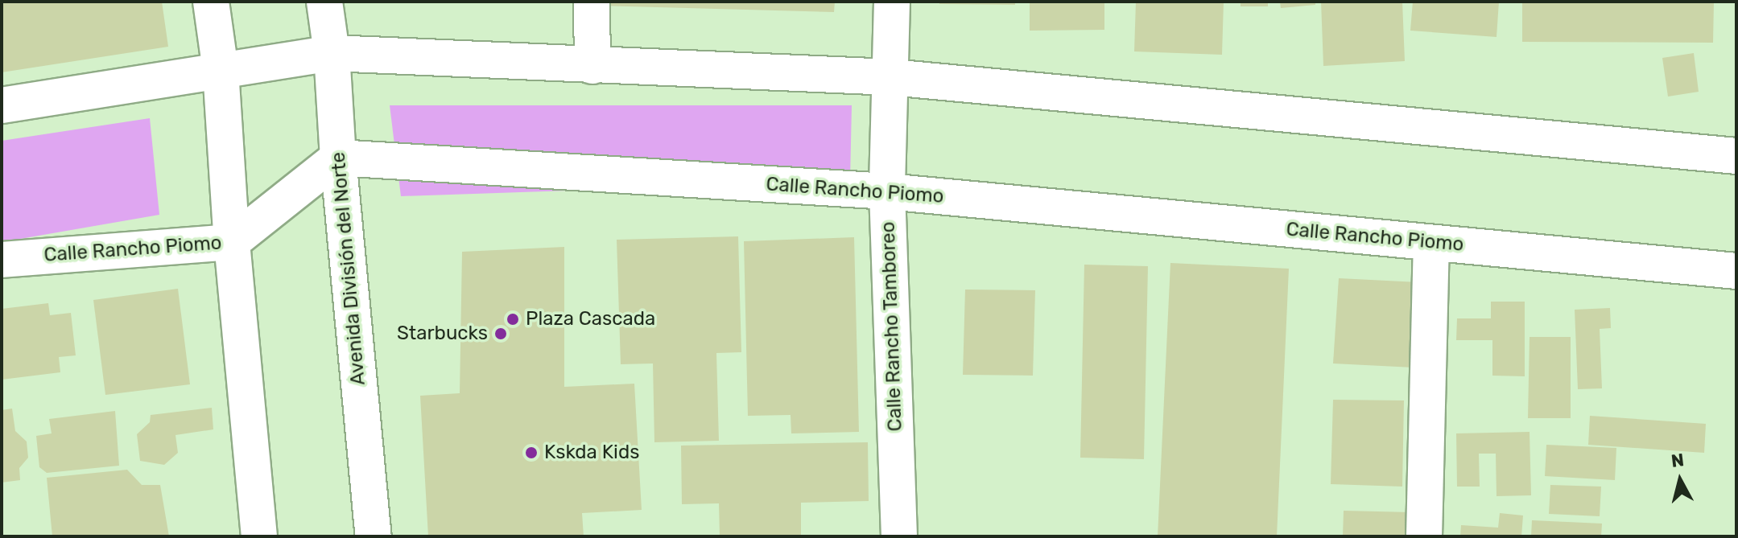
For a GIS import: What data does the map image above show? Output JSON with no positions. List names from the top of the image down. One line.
{"streets":{"street":["Calle Rancho Piomo","Avenida División del Norte","Calle Rancho Tamboreo"]},"crossings":[["Calle Rancho Piomo","Avenida División del Norte"],["Calle Rancho Piomo","Calle Rancho Tamboreo"]],"places":["Plaza Cascada","Starbucks","Kskda Kids"],"north":"top"}
